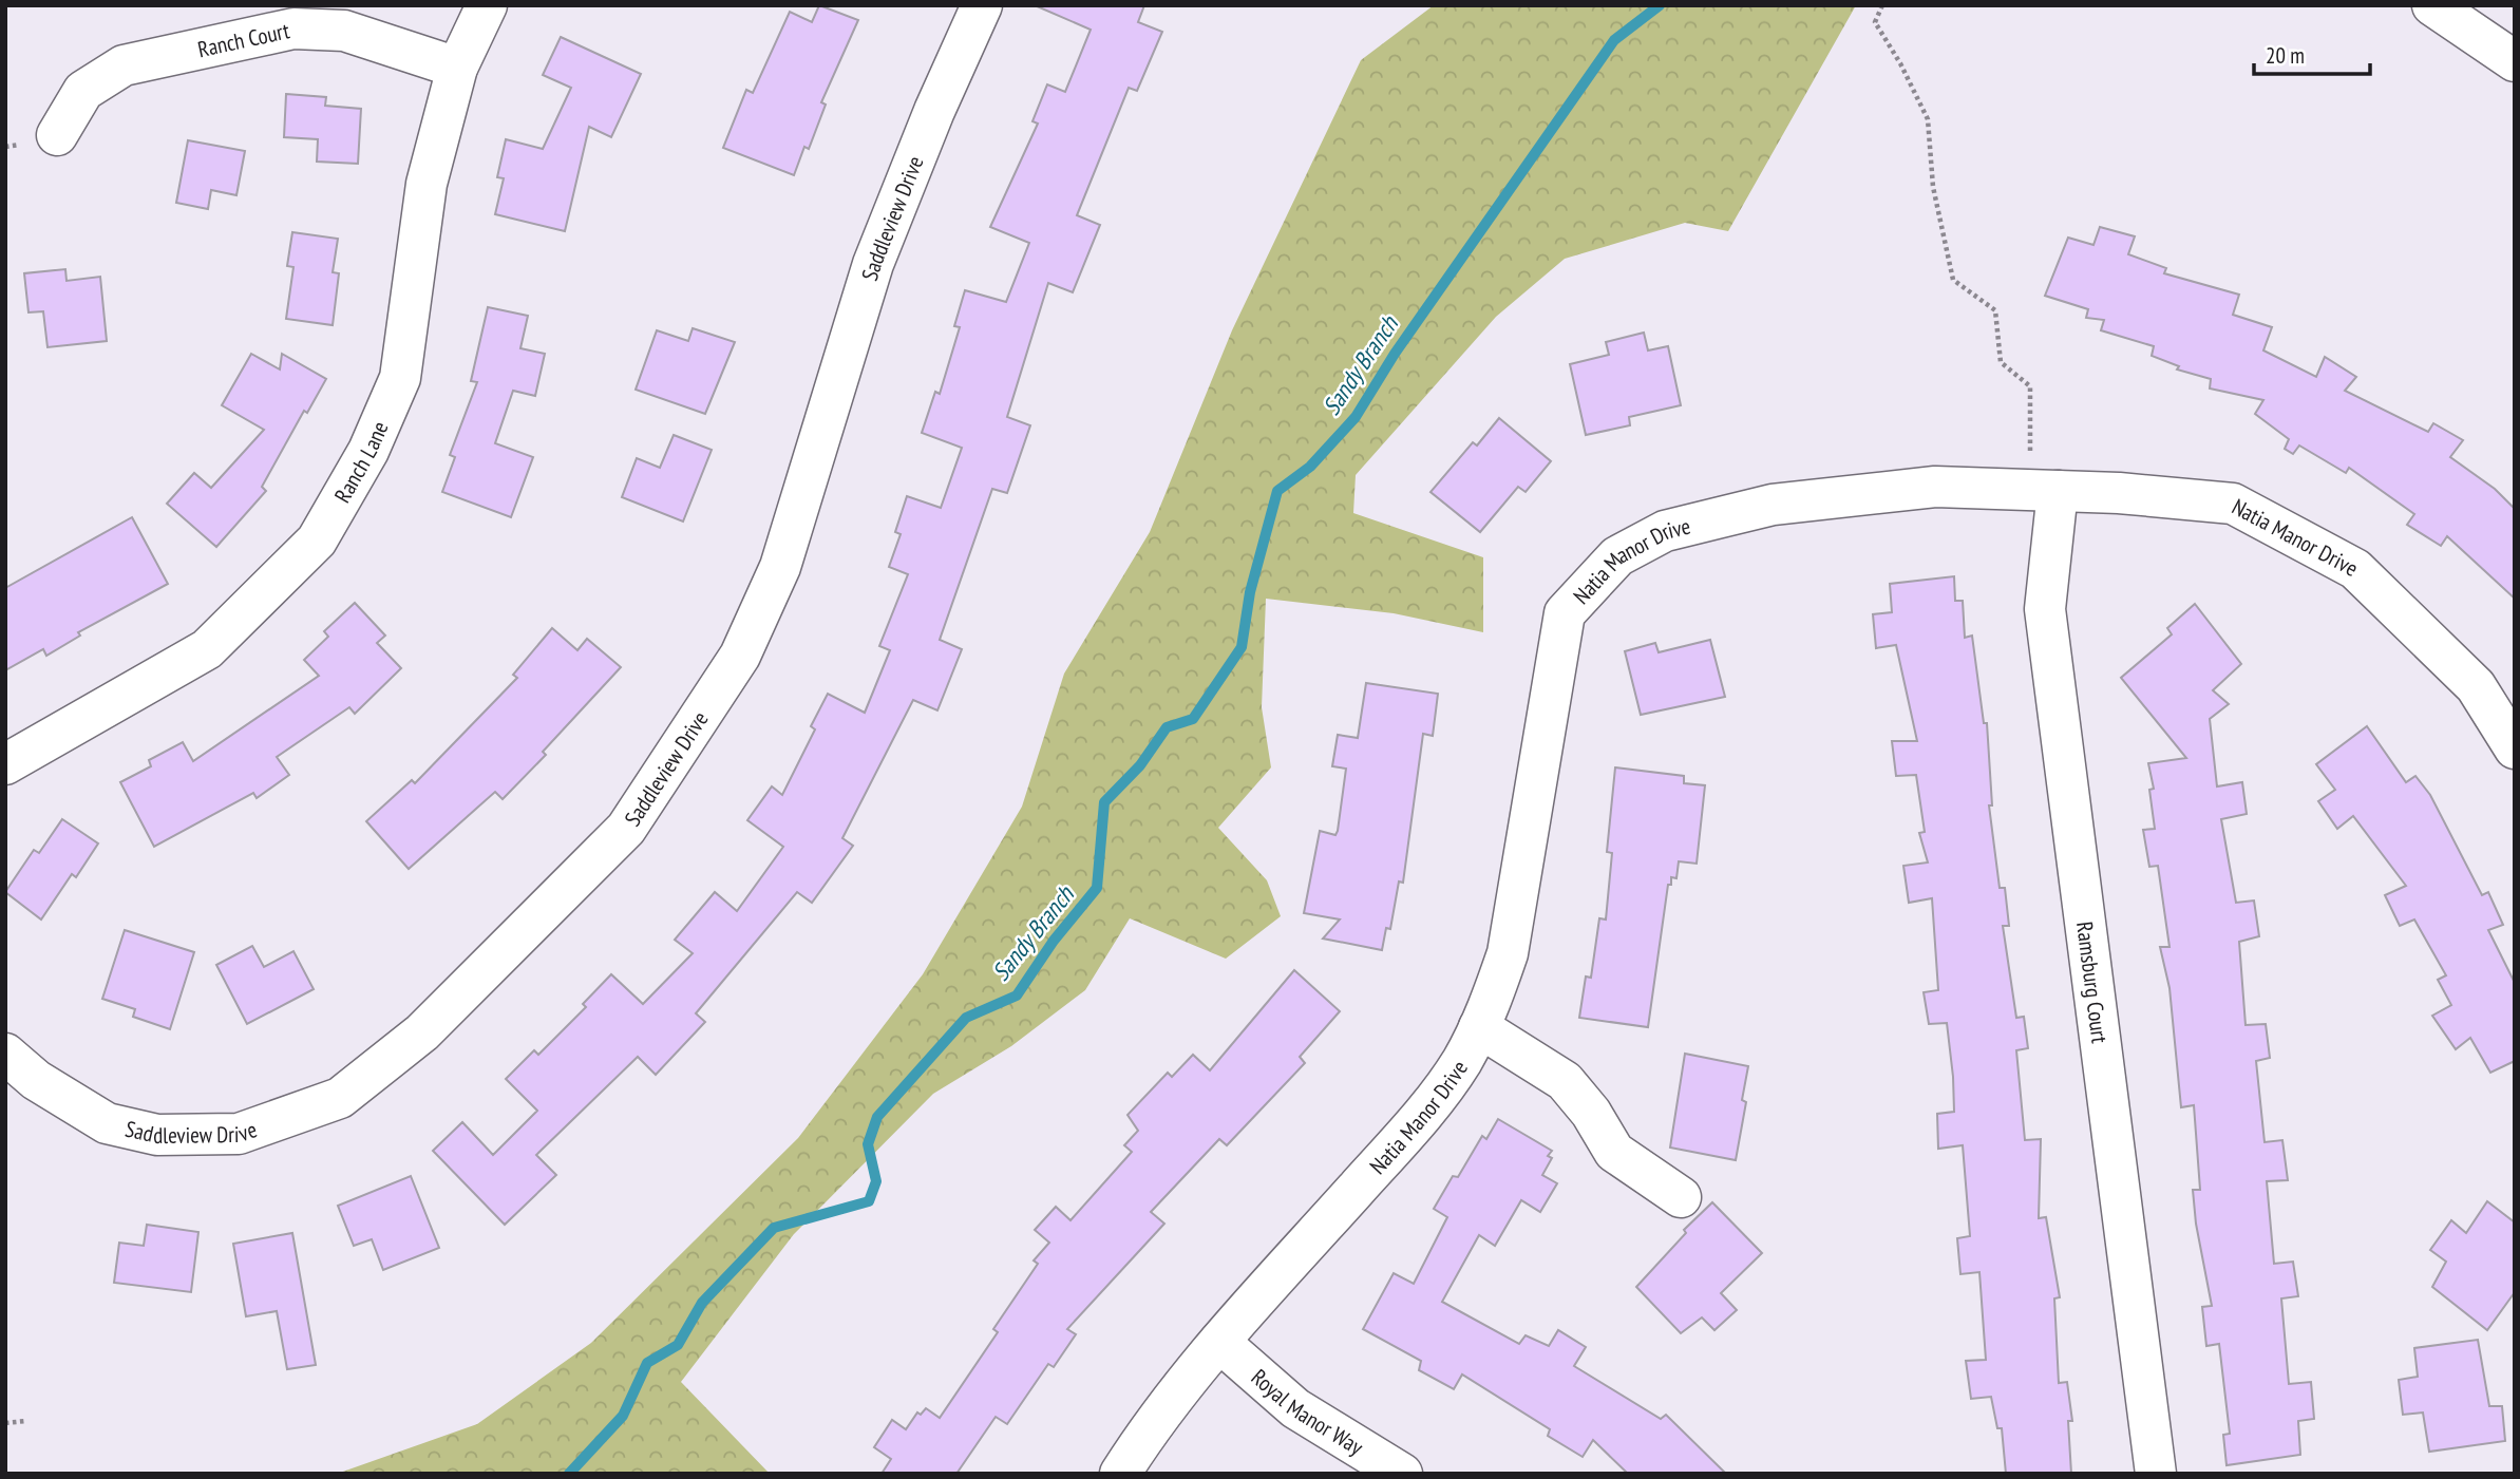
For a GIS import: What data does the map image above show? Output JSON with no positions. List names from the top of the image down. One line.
{"streets":{"street":["Ranch Court","Saddleview Drive","Ranch Lane","Natia Manor Drive","Ramsburg Court","Royal Manor Way"]},"crossings":[["Ranch Court","Ranch Lane"],["Natia Manor Drive","Ramsburg Court"],["Natia Manor Drive","Royal Manor Way"]],"water":["Sandy Branch"],"scale_bar":"20 m"}
